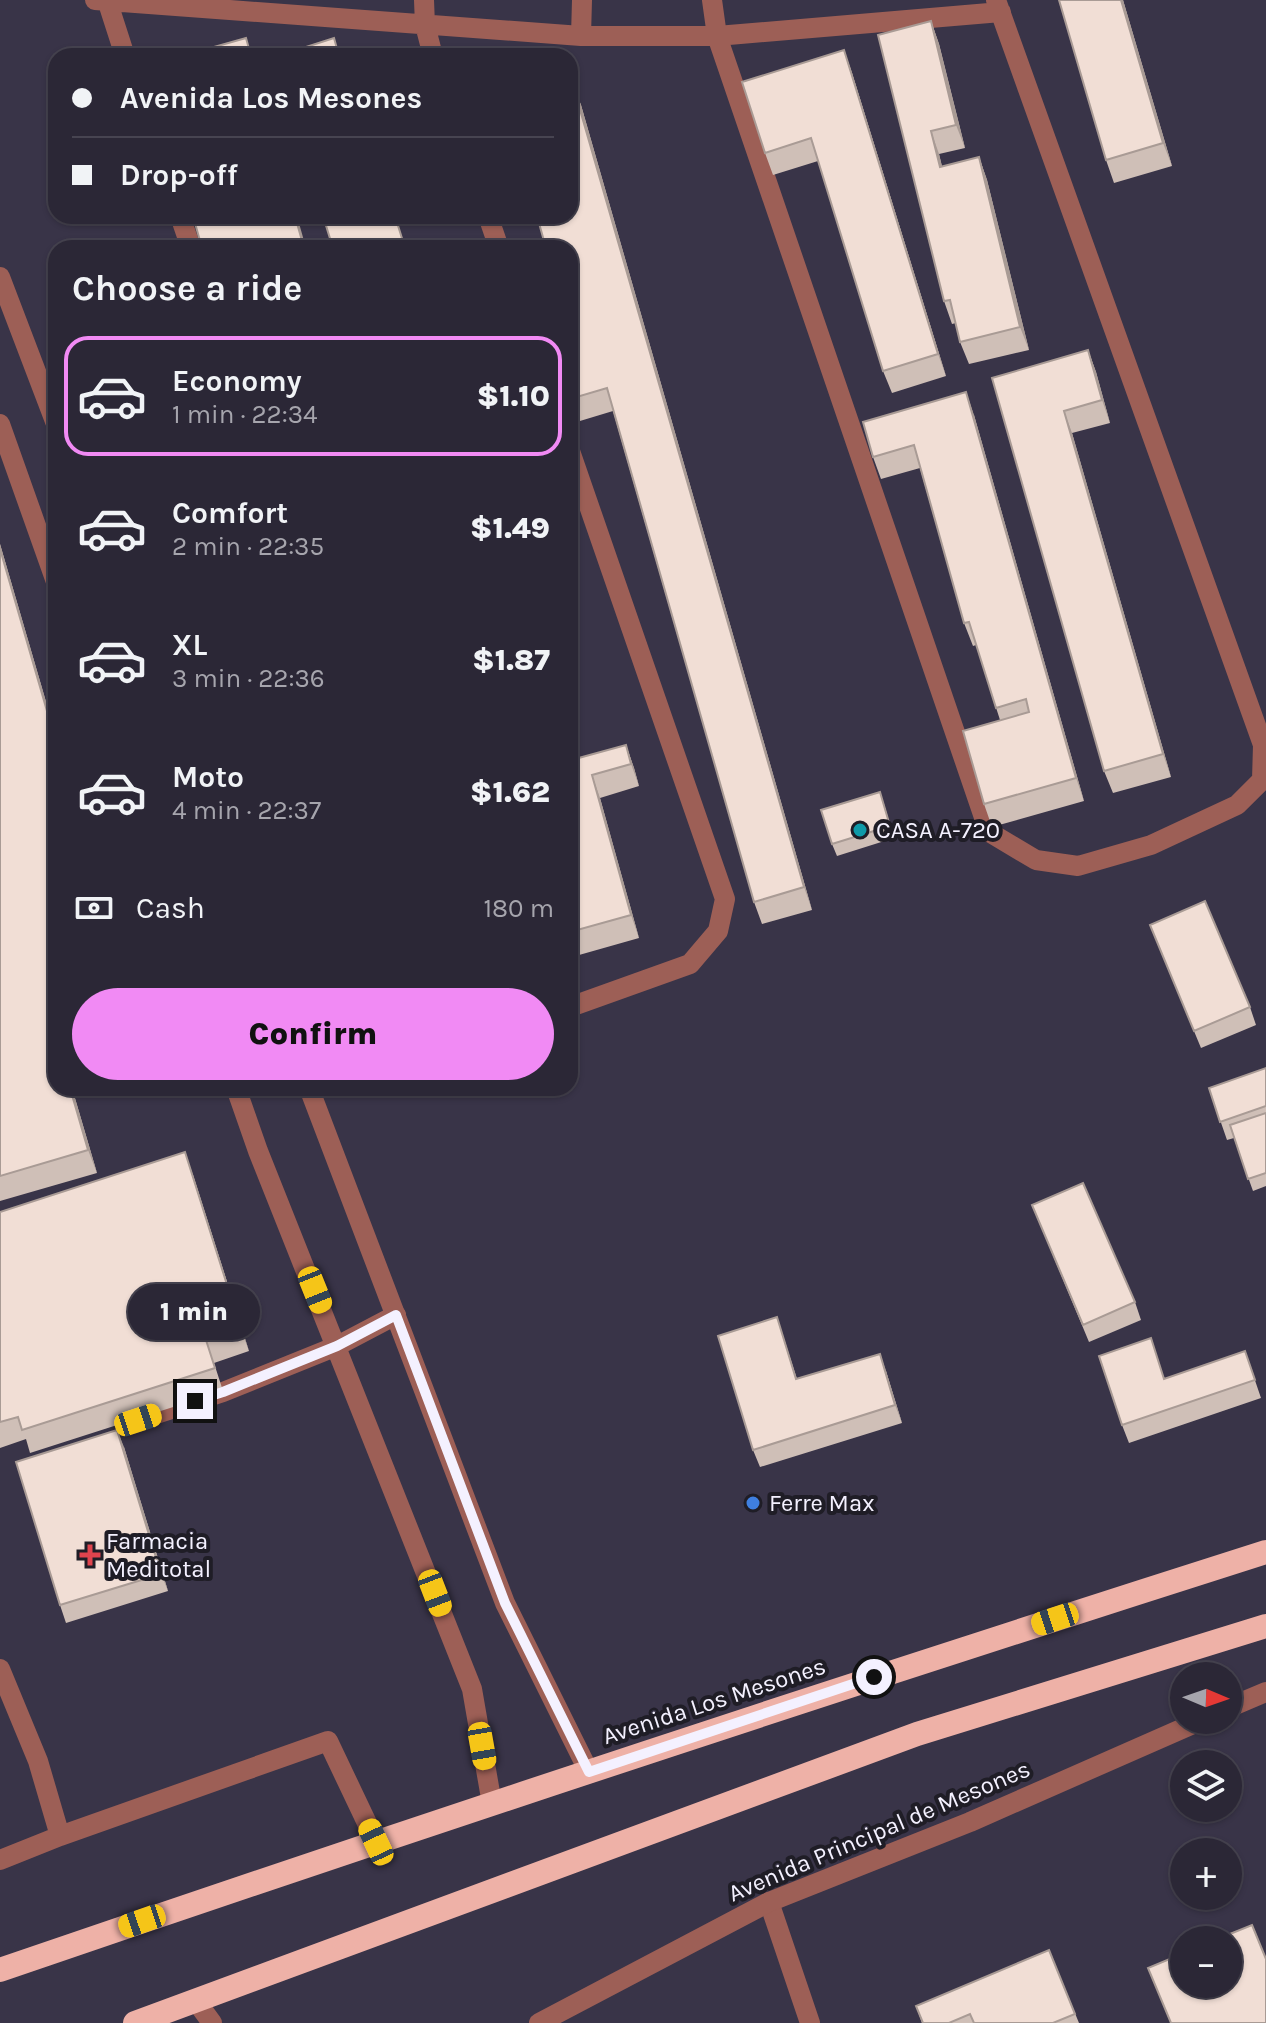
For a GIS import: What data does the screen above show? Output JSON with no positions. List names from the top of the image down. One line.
{"streets":{"highway":["Avenida Los Mesones"],"street":["Avenida Principal de Mesones"]},"places":{"other":["CASA A-720","Ferre Max"],"health":["Farmacia Meditotal"]},"north":"right","page":{"banner":["Avenida Los Mesones","Drop-off"],"heading":"Choose a ride","list":[{"name":"Economy","note":"1 min · 22:34","value":"$1.10"},{"name":"Comfort","note":"2 min · 22:35","value":"$1.49"},{"name":"XL","note":"3 min · 22:36","value":"$1.87"},{"name":"Moto","note":"4 min · 22:37","value":"$1.62"}],"pay":["Cash","180 m"],"buttons":"Confirm","bubble":"1 min","map_buttons":["+","−"]}}
